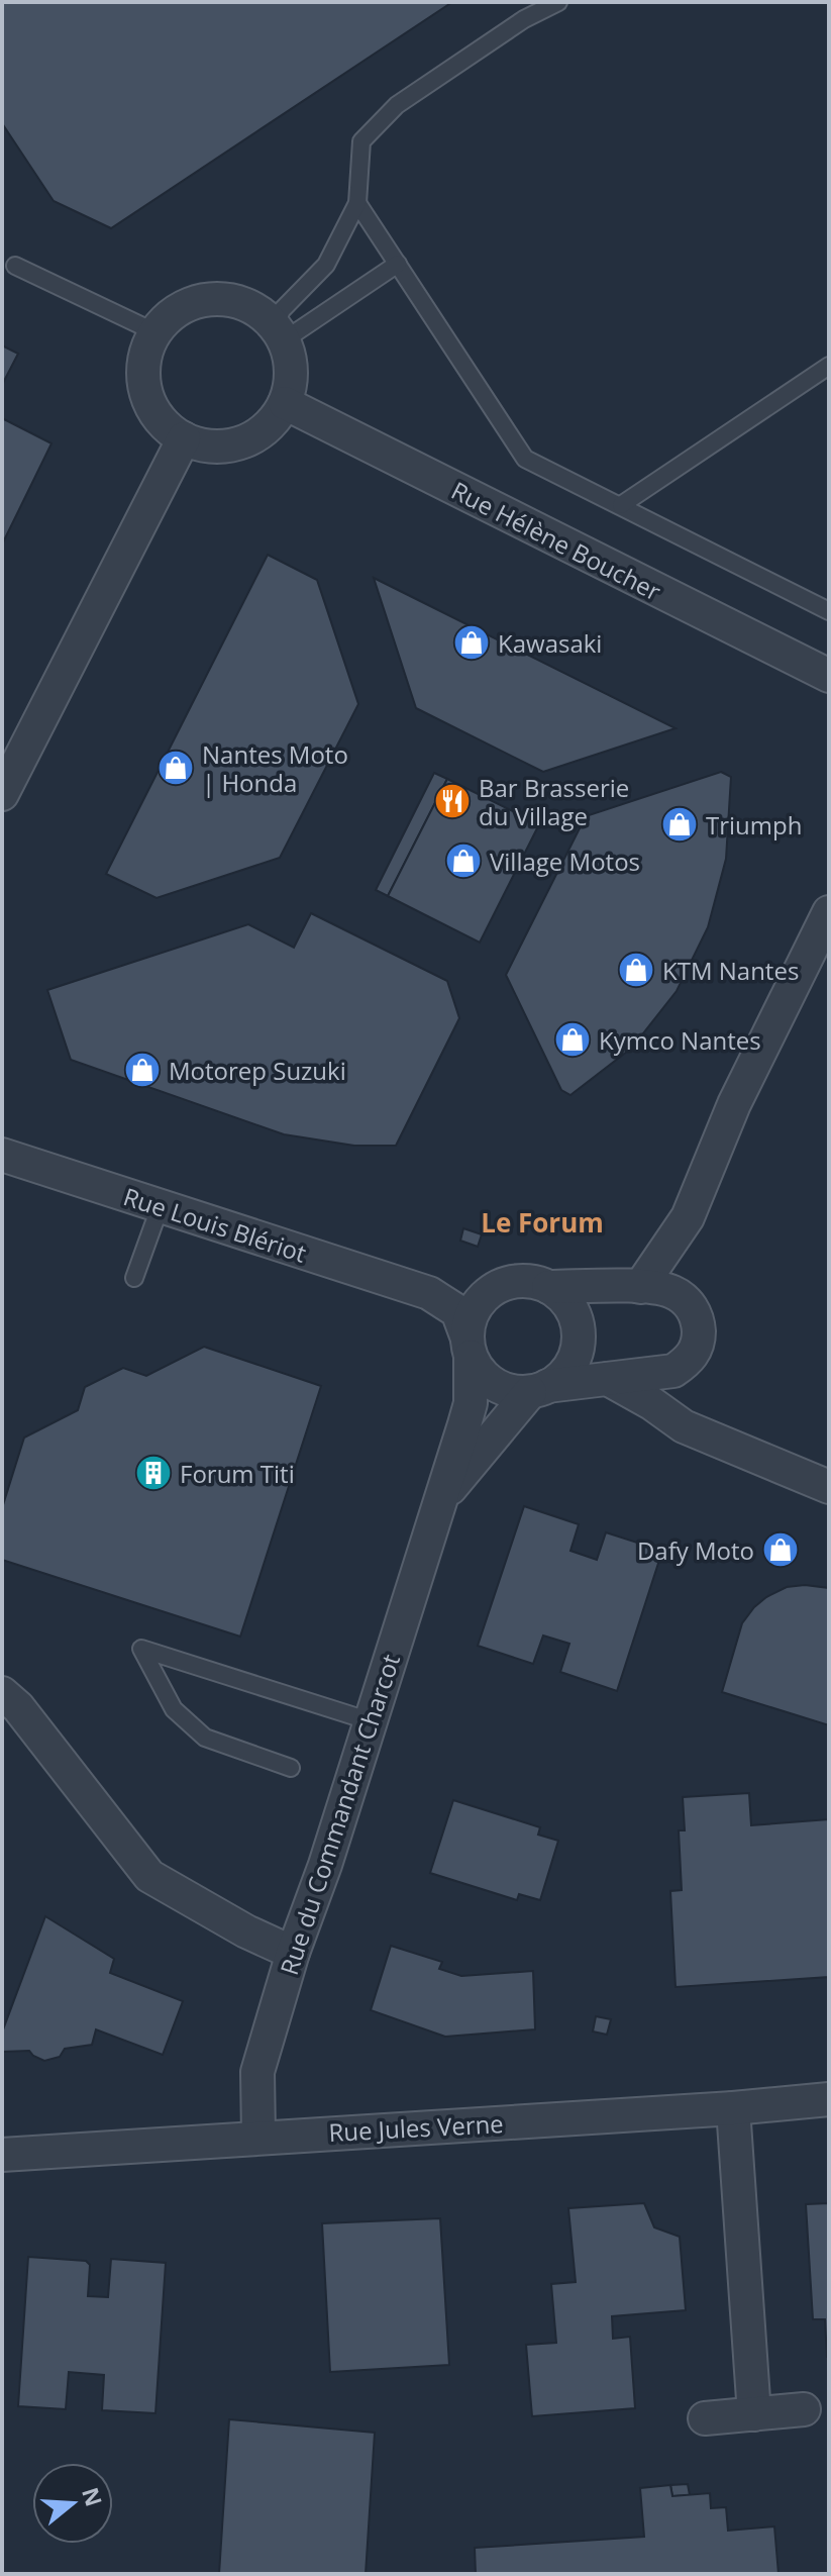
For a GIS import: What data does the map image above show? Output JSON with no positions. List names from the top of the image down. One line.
{"streets":{"street":["Rue Hélène Boucher","Rue Louis Blériot","Rue du Commandant Charcot","Rue Jules Verne"]},"crossings":[["Rue Louis Blériot","Rue du Commandant Charcot"],["Rue du Commandant Charcot","Rue Jules Verne"]],"districts":["Le Forum"],"places":{"shop":["Kawasaki","Nantes Moto | Honda","Triumph","Village Motos","KTM Nantes","Kymco Nantes","Motorep Suzuki","Dafy Moto"],"restaurant":["Bar Brasserie du Village"],"building":["Forum Titi"]},"north":"right"}
